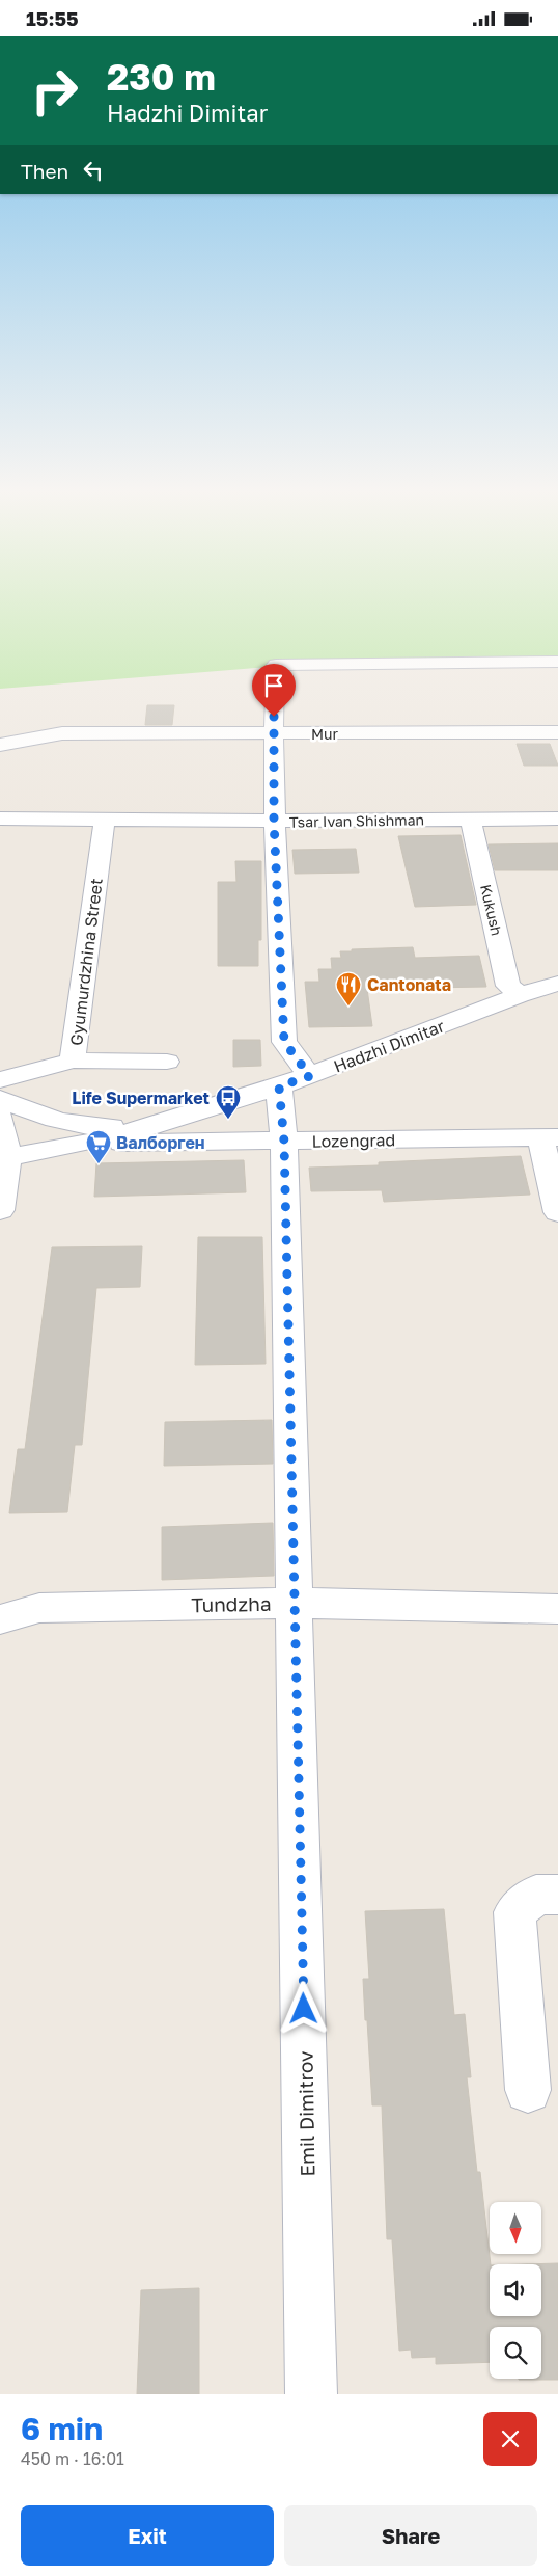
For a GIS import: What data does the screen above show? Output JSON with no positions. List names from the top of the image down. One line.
{"streets":{"street":["Mur","Tsar Ivan Shishman","Kukush","Gyumurdzhina Street","Hadzhi Dimitar","Lozengrad","Tundzha","Emil Dimitrov"]},"crossings":[["Tsar Ivan Shishman","Kukush"],["Tsar Ivan Shishman","Gyumurdzhina Street"],["Kukush","Hadzhi Dimitar"],["Hadzhi Dimitar","Lozengrad"],["Hadzhi Dimitar","Emil Dimitrov"],["Lozengrad","Emil Dimitrov"],["Tundzha","Emil Dimitrov"]],"places":{"restaurant":["Cantonata"],"bus stop":["Life Supermarket"],"supermarket":["Валборген"]},"north":"bottom","page":{"status":"15:55","turn":["230 m","Hadzhi Dimitar"],"then":"Then","heading":["6 min","450 m · 16:01"],"buttons":["Exit","Share"]}}
